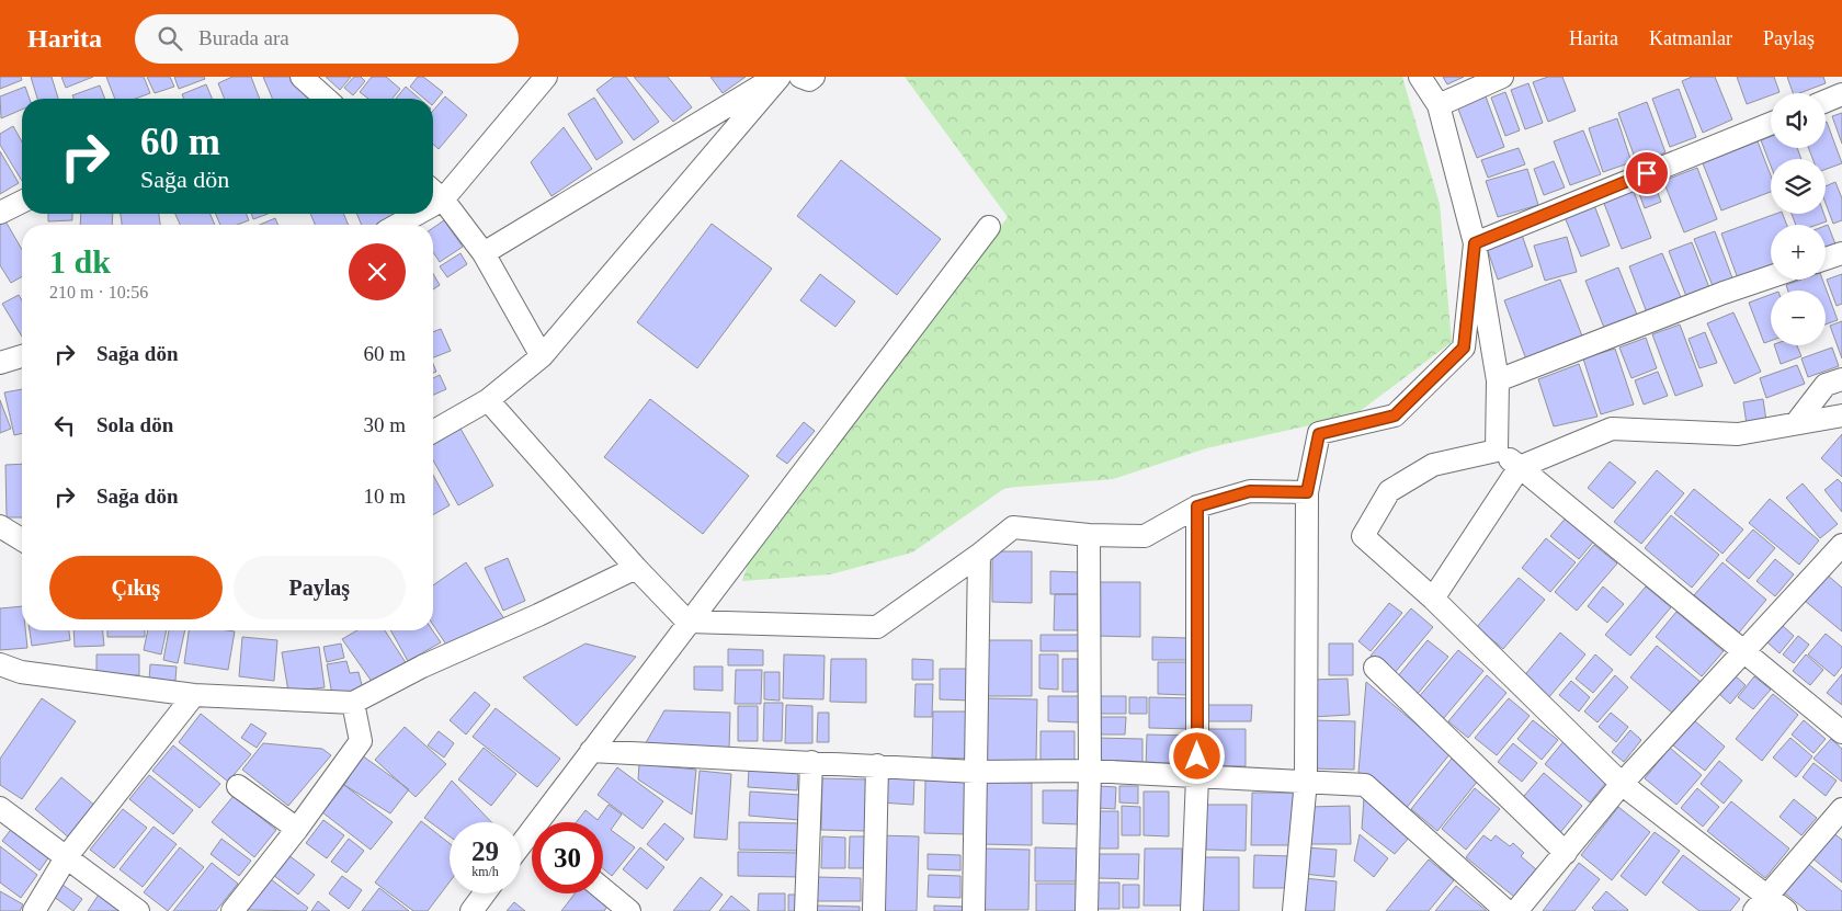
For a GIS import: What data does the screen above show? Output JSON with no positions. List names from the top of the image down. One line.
{"page":{"header":"Harita","search":"Burada ara","nav":["Harita","Katmanlar","Paylaş"],"map_buttons":["+","−"],"turn":["60 m","Sağa dön"],"heading":["1 dk","210 m · 10:56"],"list":[{"name":"Sağa dön","value":"60 m"},{"name":"Sola dön","value":"30 m"},{"name":"Sağa dön","value":"10 m"}],"buttons":["Çıkış","Paylaş"],"speed":"29 km/h","limit":"30"}}
